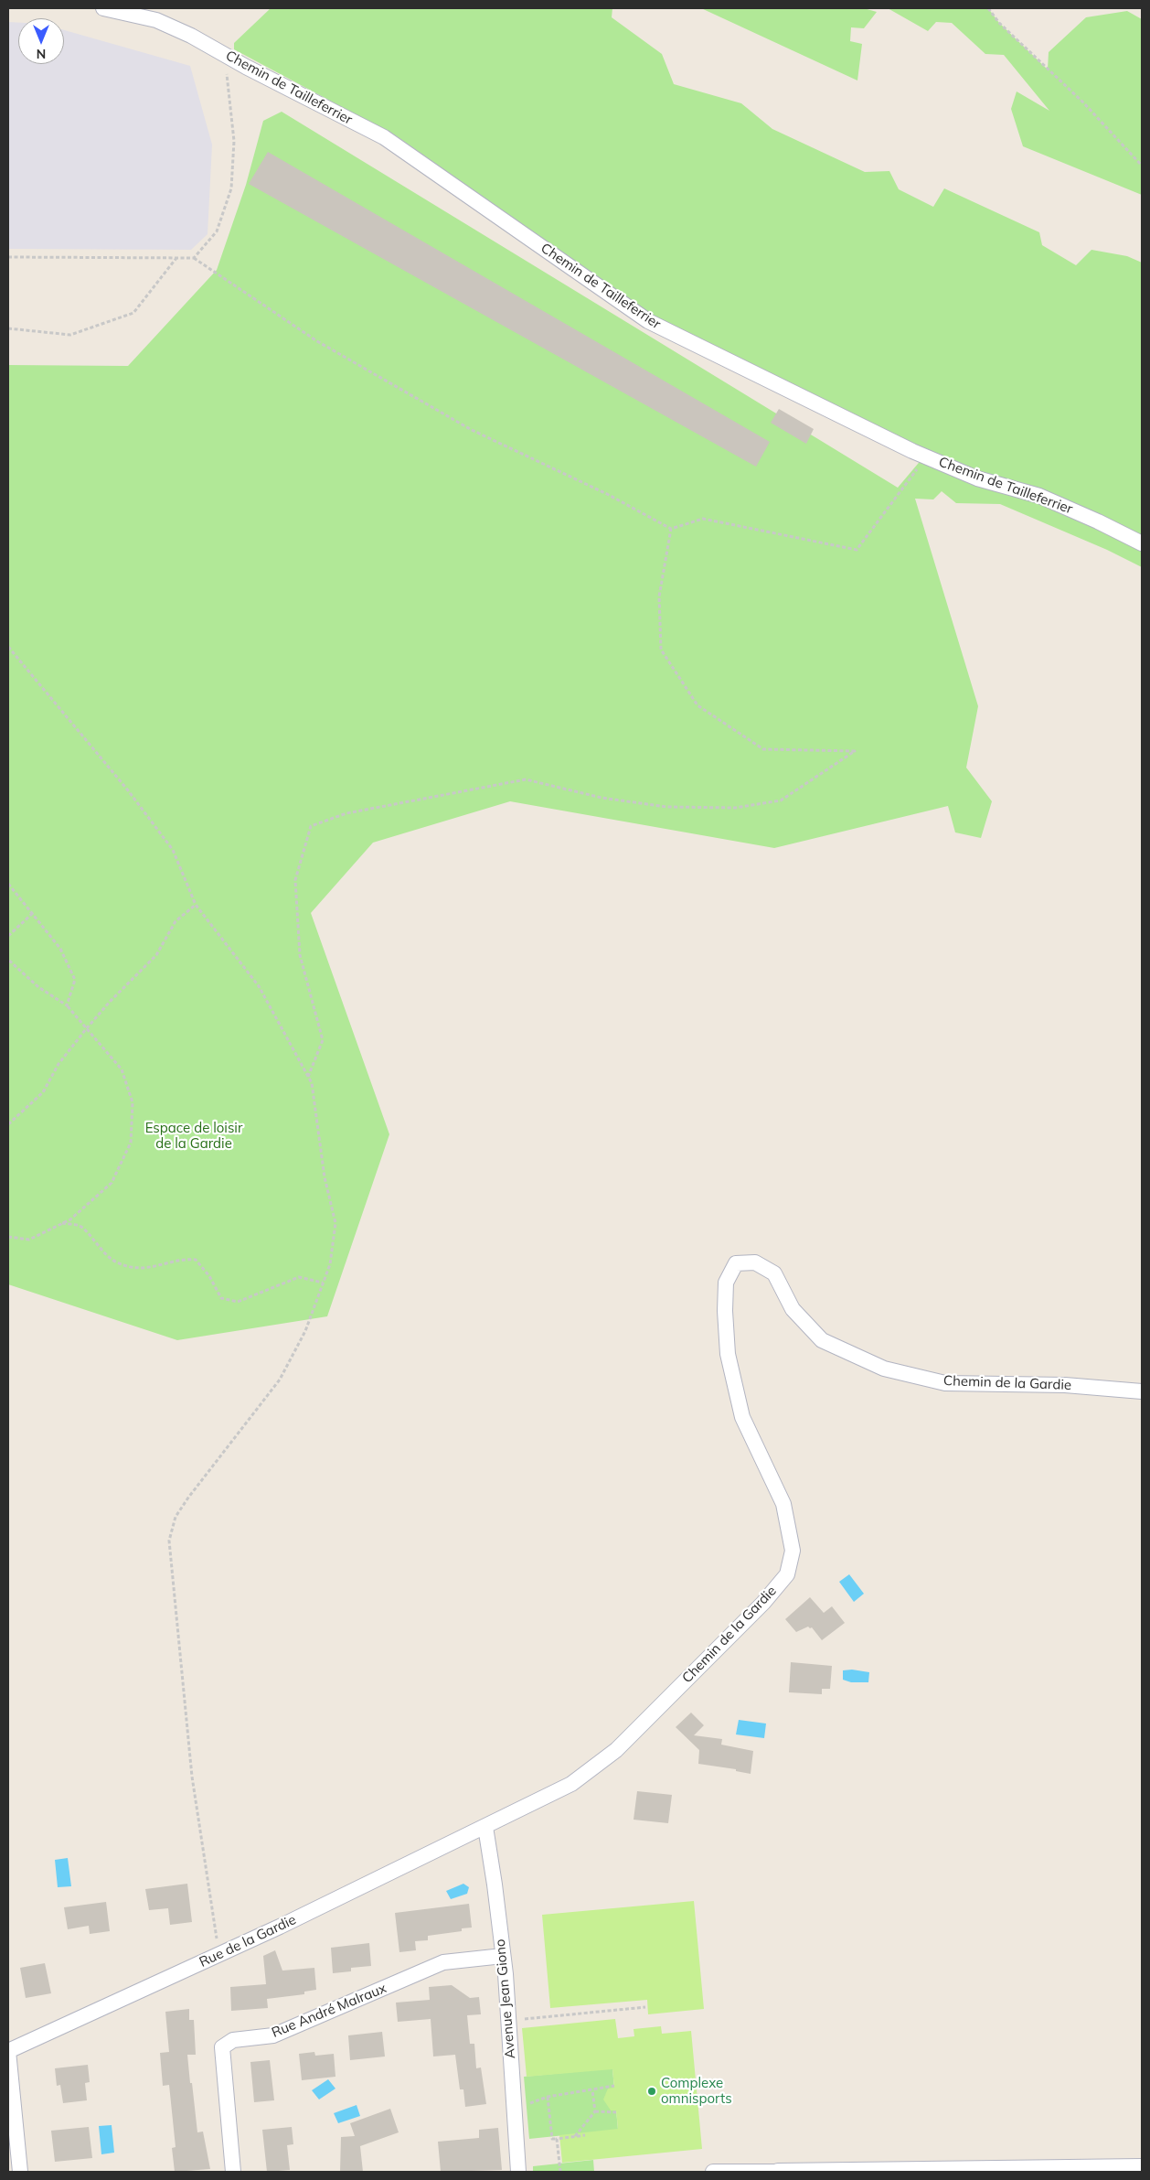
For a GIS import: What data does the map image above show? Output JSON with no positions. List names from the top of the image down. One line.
{"streets":{"street":["Chemin de Tailleferrier","Chemin de la Gardie","Rue de la Gardie","Avenue Jean Giono","Rue André Malraux"]},"crossings":[["Chemin de la Gardie","Rue de la Gardie"],["Chemin de la Gardie","Avenue Jean Giono"],["Rue de la Gardie","Avenue Jean Giono"],["Avenue Jean Giono","Rue André Malraux"]],"parks":["Espace de loisir de la Gardie"],"places":["Complexe omnisports"],"north":"bottom"}
